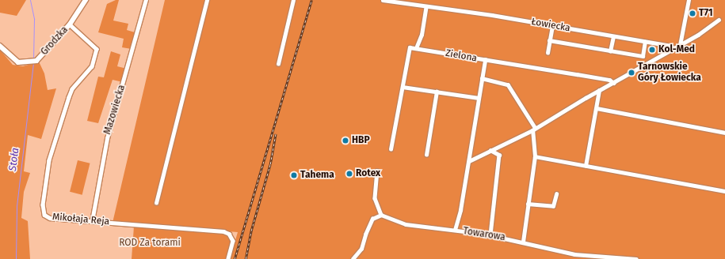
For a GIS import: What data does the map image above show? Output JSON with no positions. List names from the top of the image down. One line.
{"streets":{"street":["Łowiecka","Grodzka","Zielona","Mazowiecka","Mikołaja Reja","Towarowa"]},"crossings":[["Grodzka","Mikołaja Reja"],["Mazowiecka","Mikołaja Reja"]],"water":["Stoła"],"parks":["ROD Za torami"],"places":["T71","Kol-Med","Tarnowskie Góry Łowiecka","HBP","Rotex","Tahema"]}
